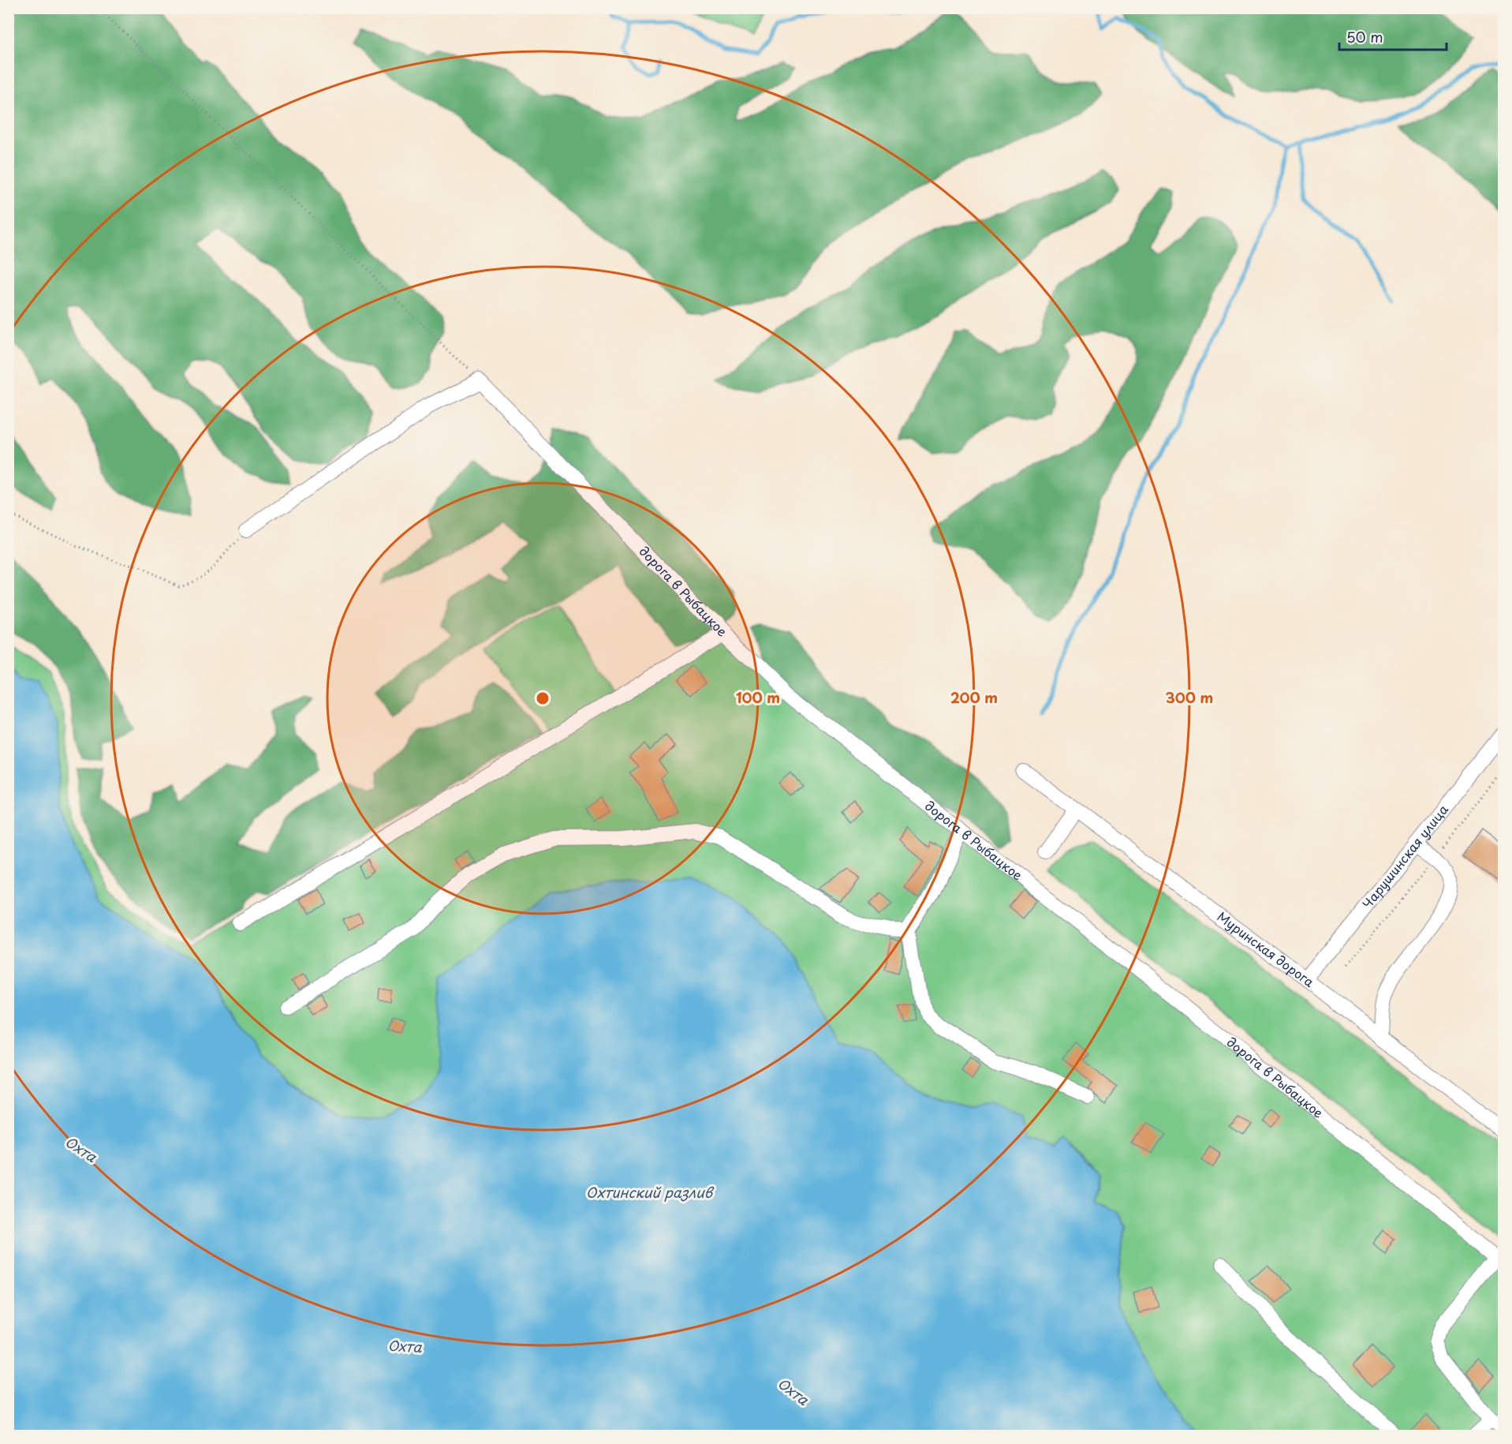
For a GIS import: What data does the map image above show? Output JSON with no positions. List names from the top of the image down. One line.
{"streets":{"street":["дорога в Рыбацкое","Чарушинская улица","Муринская дорога"]},"crossings":[["Чарушинская улица","Муринская дорога"]],"water":["Охта","Охтинский разлив"],"scale_bar":"50 m","rings":["100 m","200 m","300 m"]}
